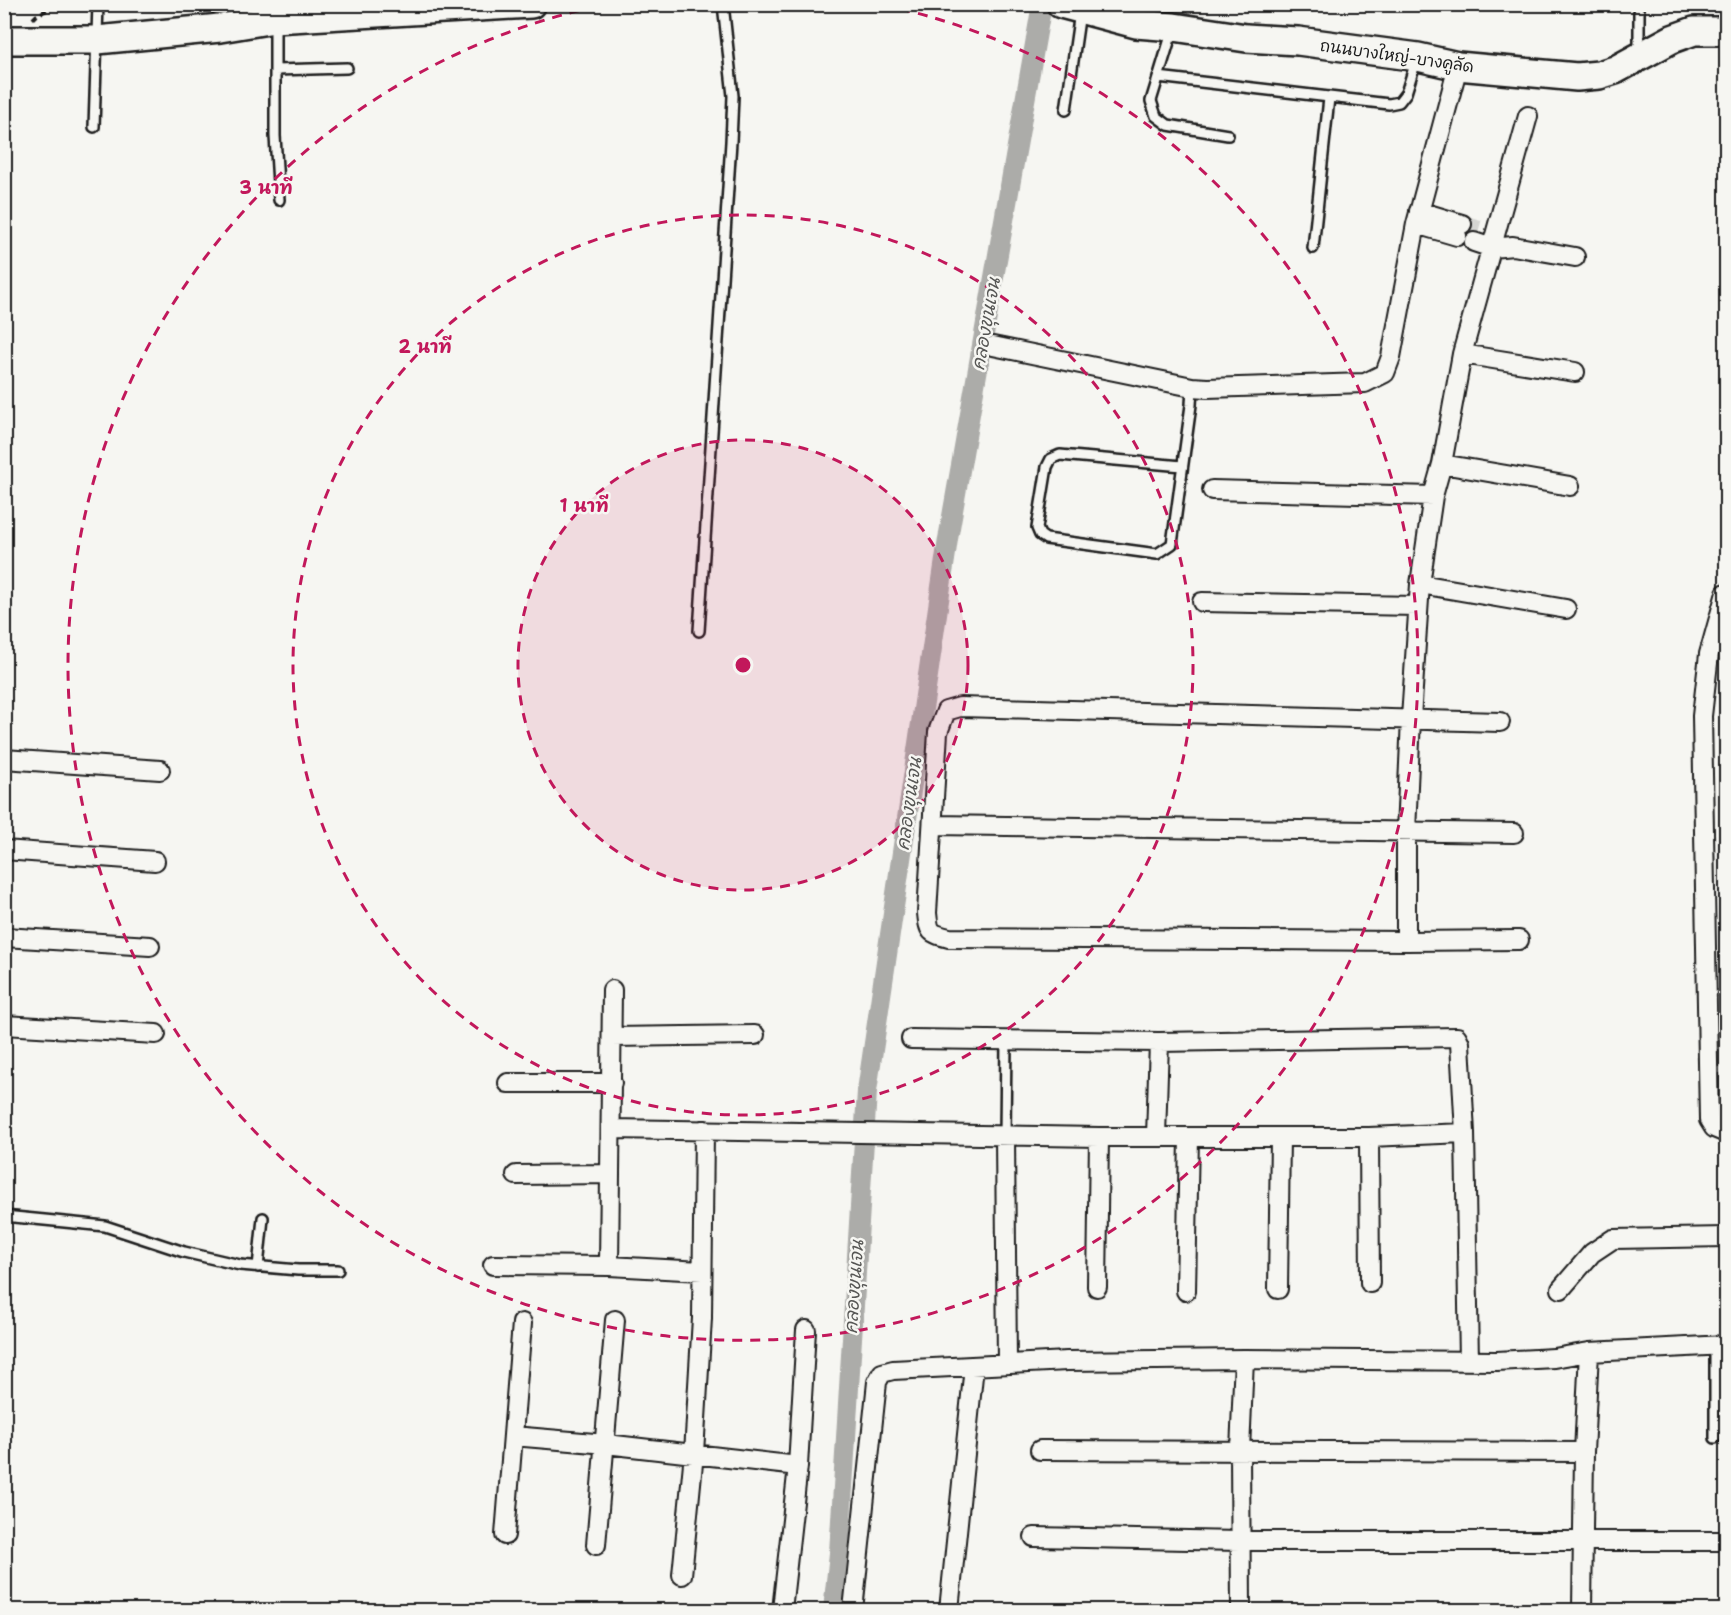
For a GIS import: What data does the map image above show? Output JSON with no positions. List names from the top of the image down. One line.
{"streets":{"street":["ถนนบางใหญ่-บางคูลัด"]},"water":["คลองขุนเจน"],"rings":["3 นาที","2 นาที","1 นาที"]}
